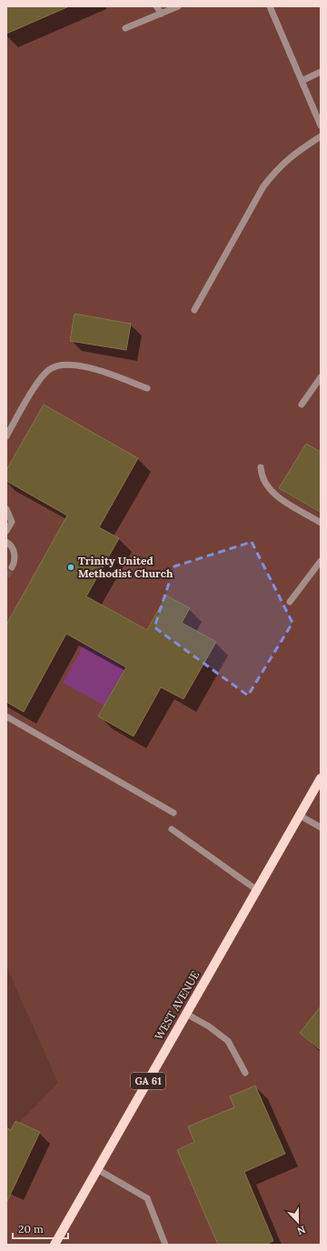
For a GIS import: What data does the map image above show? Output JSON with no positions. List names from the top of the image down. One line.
{"streets":{"main road":["WEST AVENUE","GA 61"]},"places":["Trinity United Methodist Church"],"scale_bar":"20 m","north":"bottom"}
